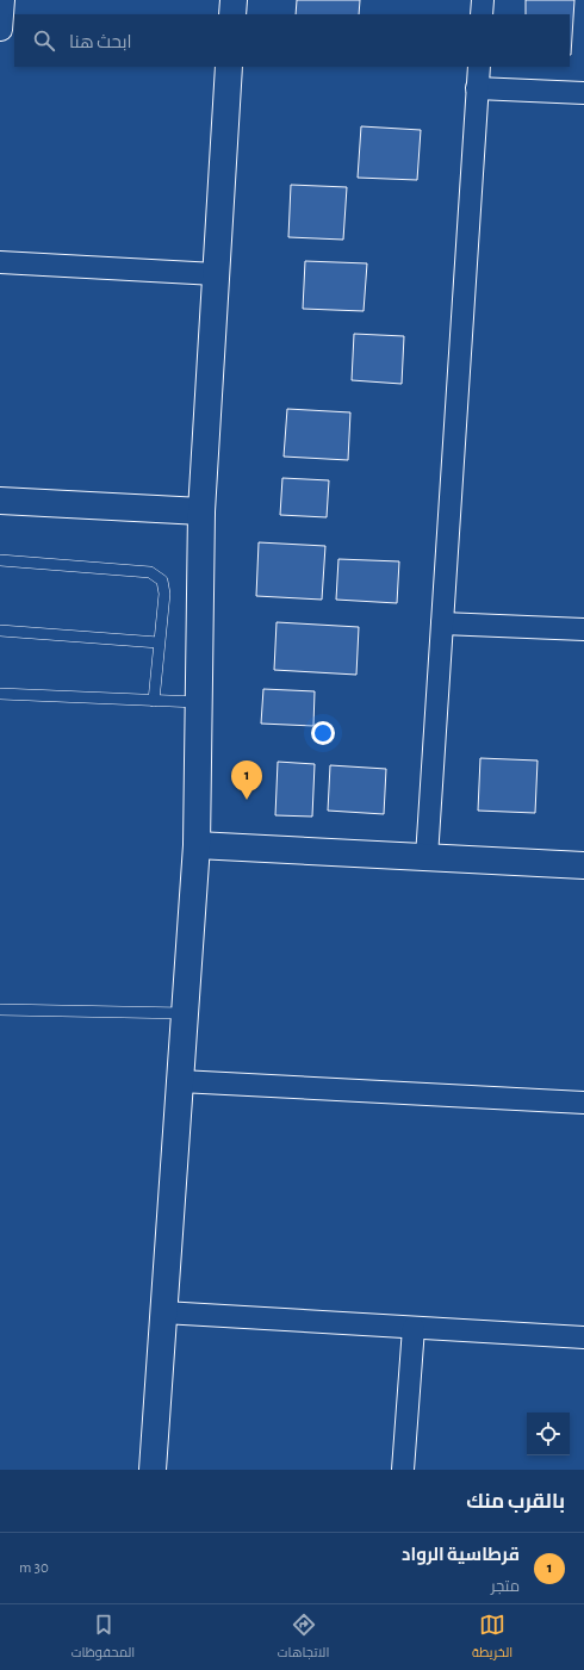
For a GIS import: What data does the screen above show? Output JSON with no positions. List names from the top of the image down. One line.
{"page":{"search":"ابحث هنا","pins":"1","heading":"بالقرب منك","list":[{"mark":"1","name":"قرطاسية الرواد","note":"متجر","value":"30 m"}],"nav":["الخريطة","الاتجاهات","المحفوظات"]}}
